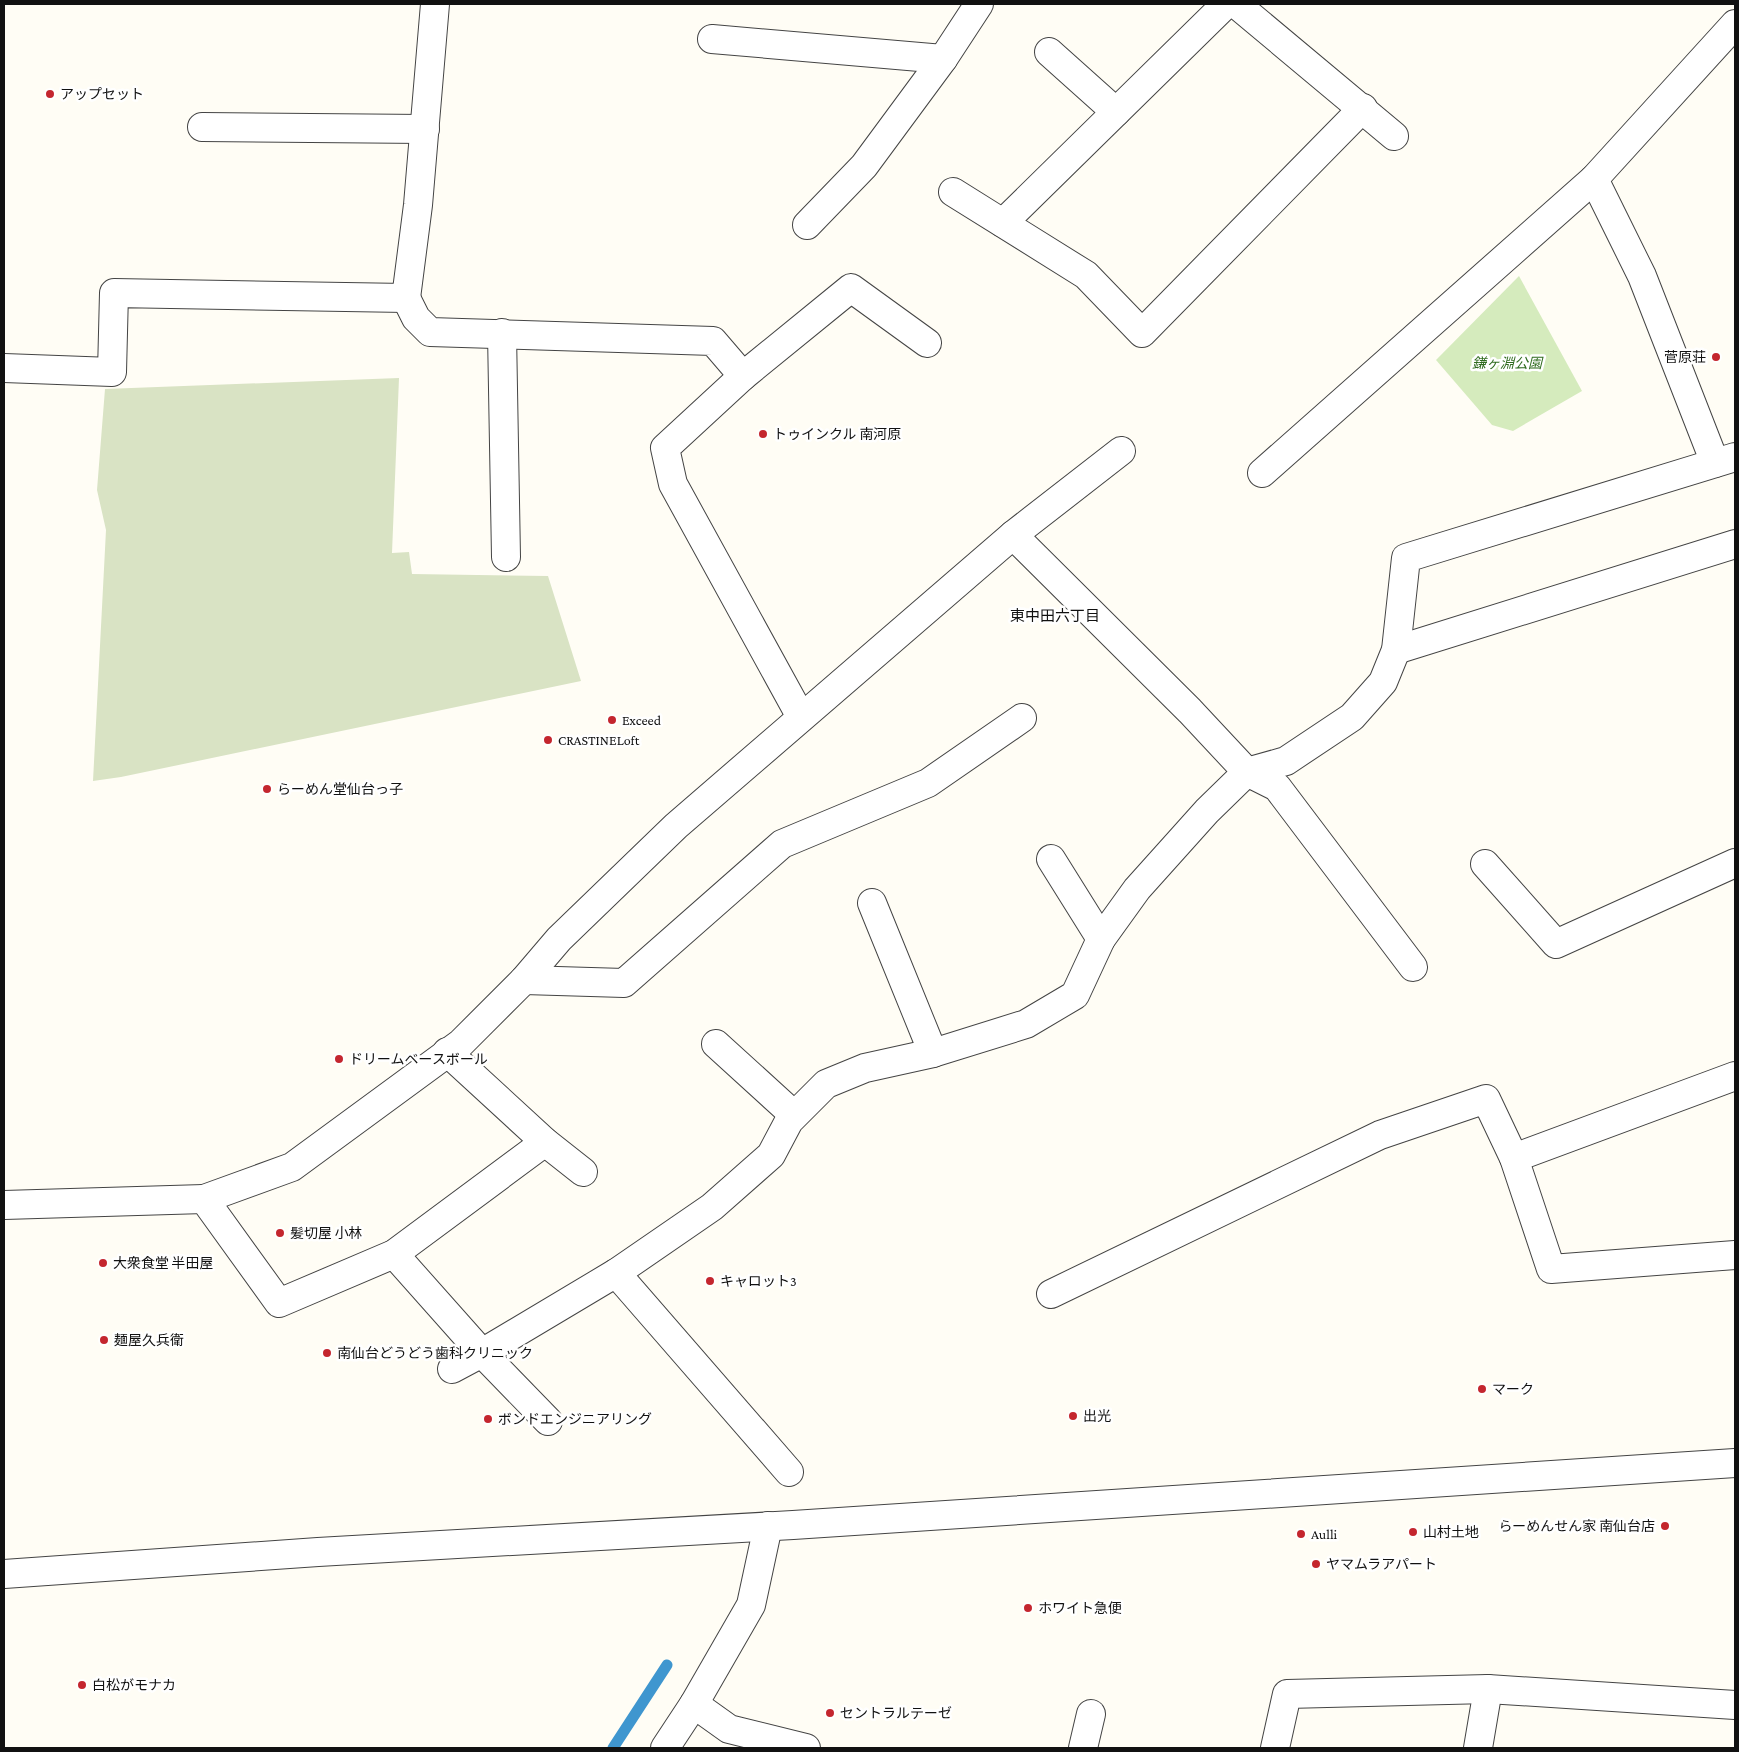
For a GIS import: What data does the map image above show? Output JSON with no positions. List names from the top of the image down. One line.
{"districts":["東中田六丁目"],"parks":["鎌ヶ淵公園"],"places":["アップセット","菅原荘","トゥインクル 南河原","Exceed","CRASTINELoft","らーめん堂仙台っ子","ドリームベースボール","髪切屋 小林","大衆食堂 半田屋","キャロット3","麺屋久兵衛","南仙台どうどう歯科クリニック","マーク","出光","ボンドエンジニアリング","らーめんせん家 南仙台店","山村土地","Aulli","ヤマムラアパート","ホワイト急便","白松がモナカ","セントラルテーゼ"]}
